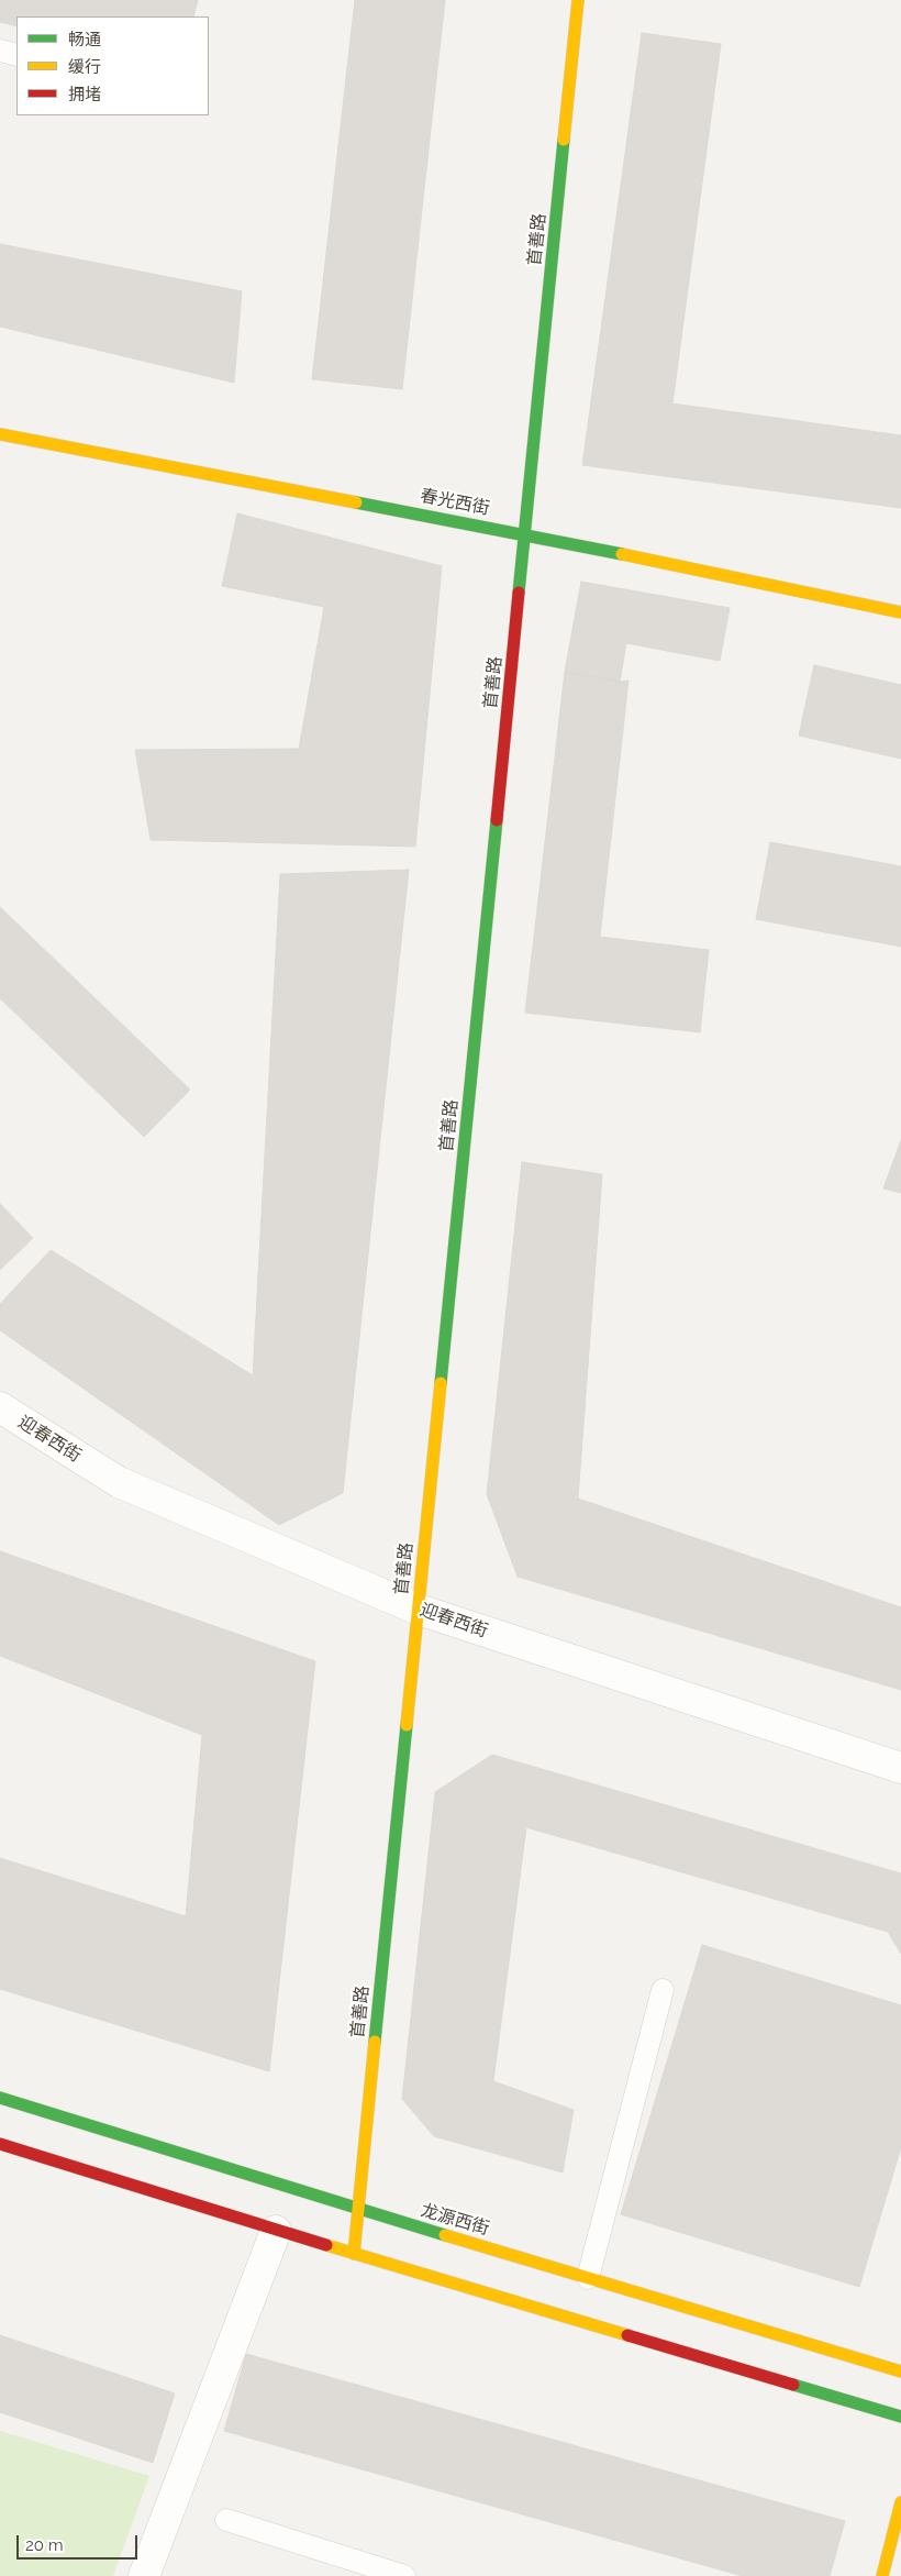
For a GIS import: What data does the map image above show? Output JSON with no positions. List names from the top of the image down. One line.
{"streets":{"street":["首善路","春光西街","迎春西街","龙源西街"]},"crossings":[["首善路","春光西街"],["首善路","迎春西街"],["首善路","龙源西街"]],"legend":["畅通","缓行","拥堵"],"scale_bar":"20 m"}
